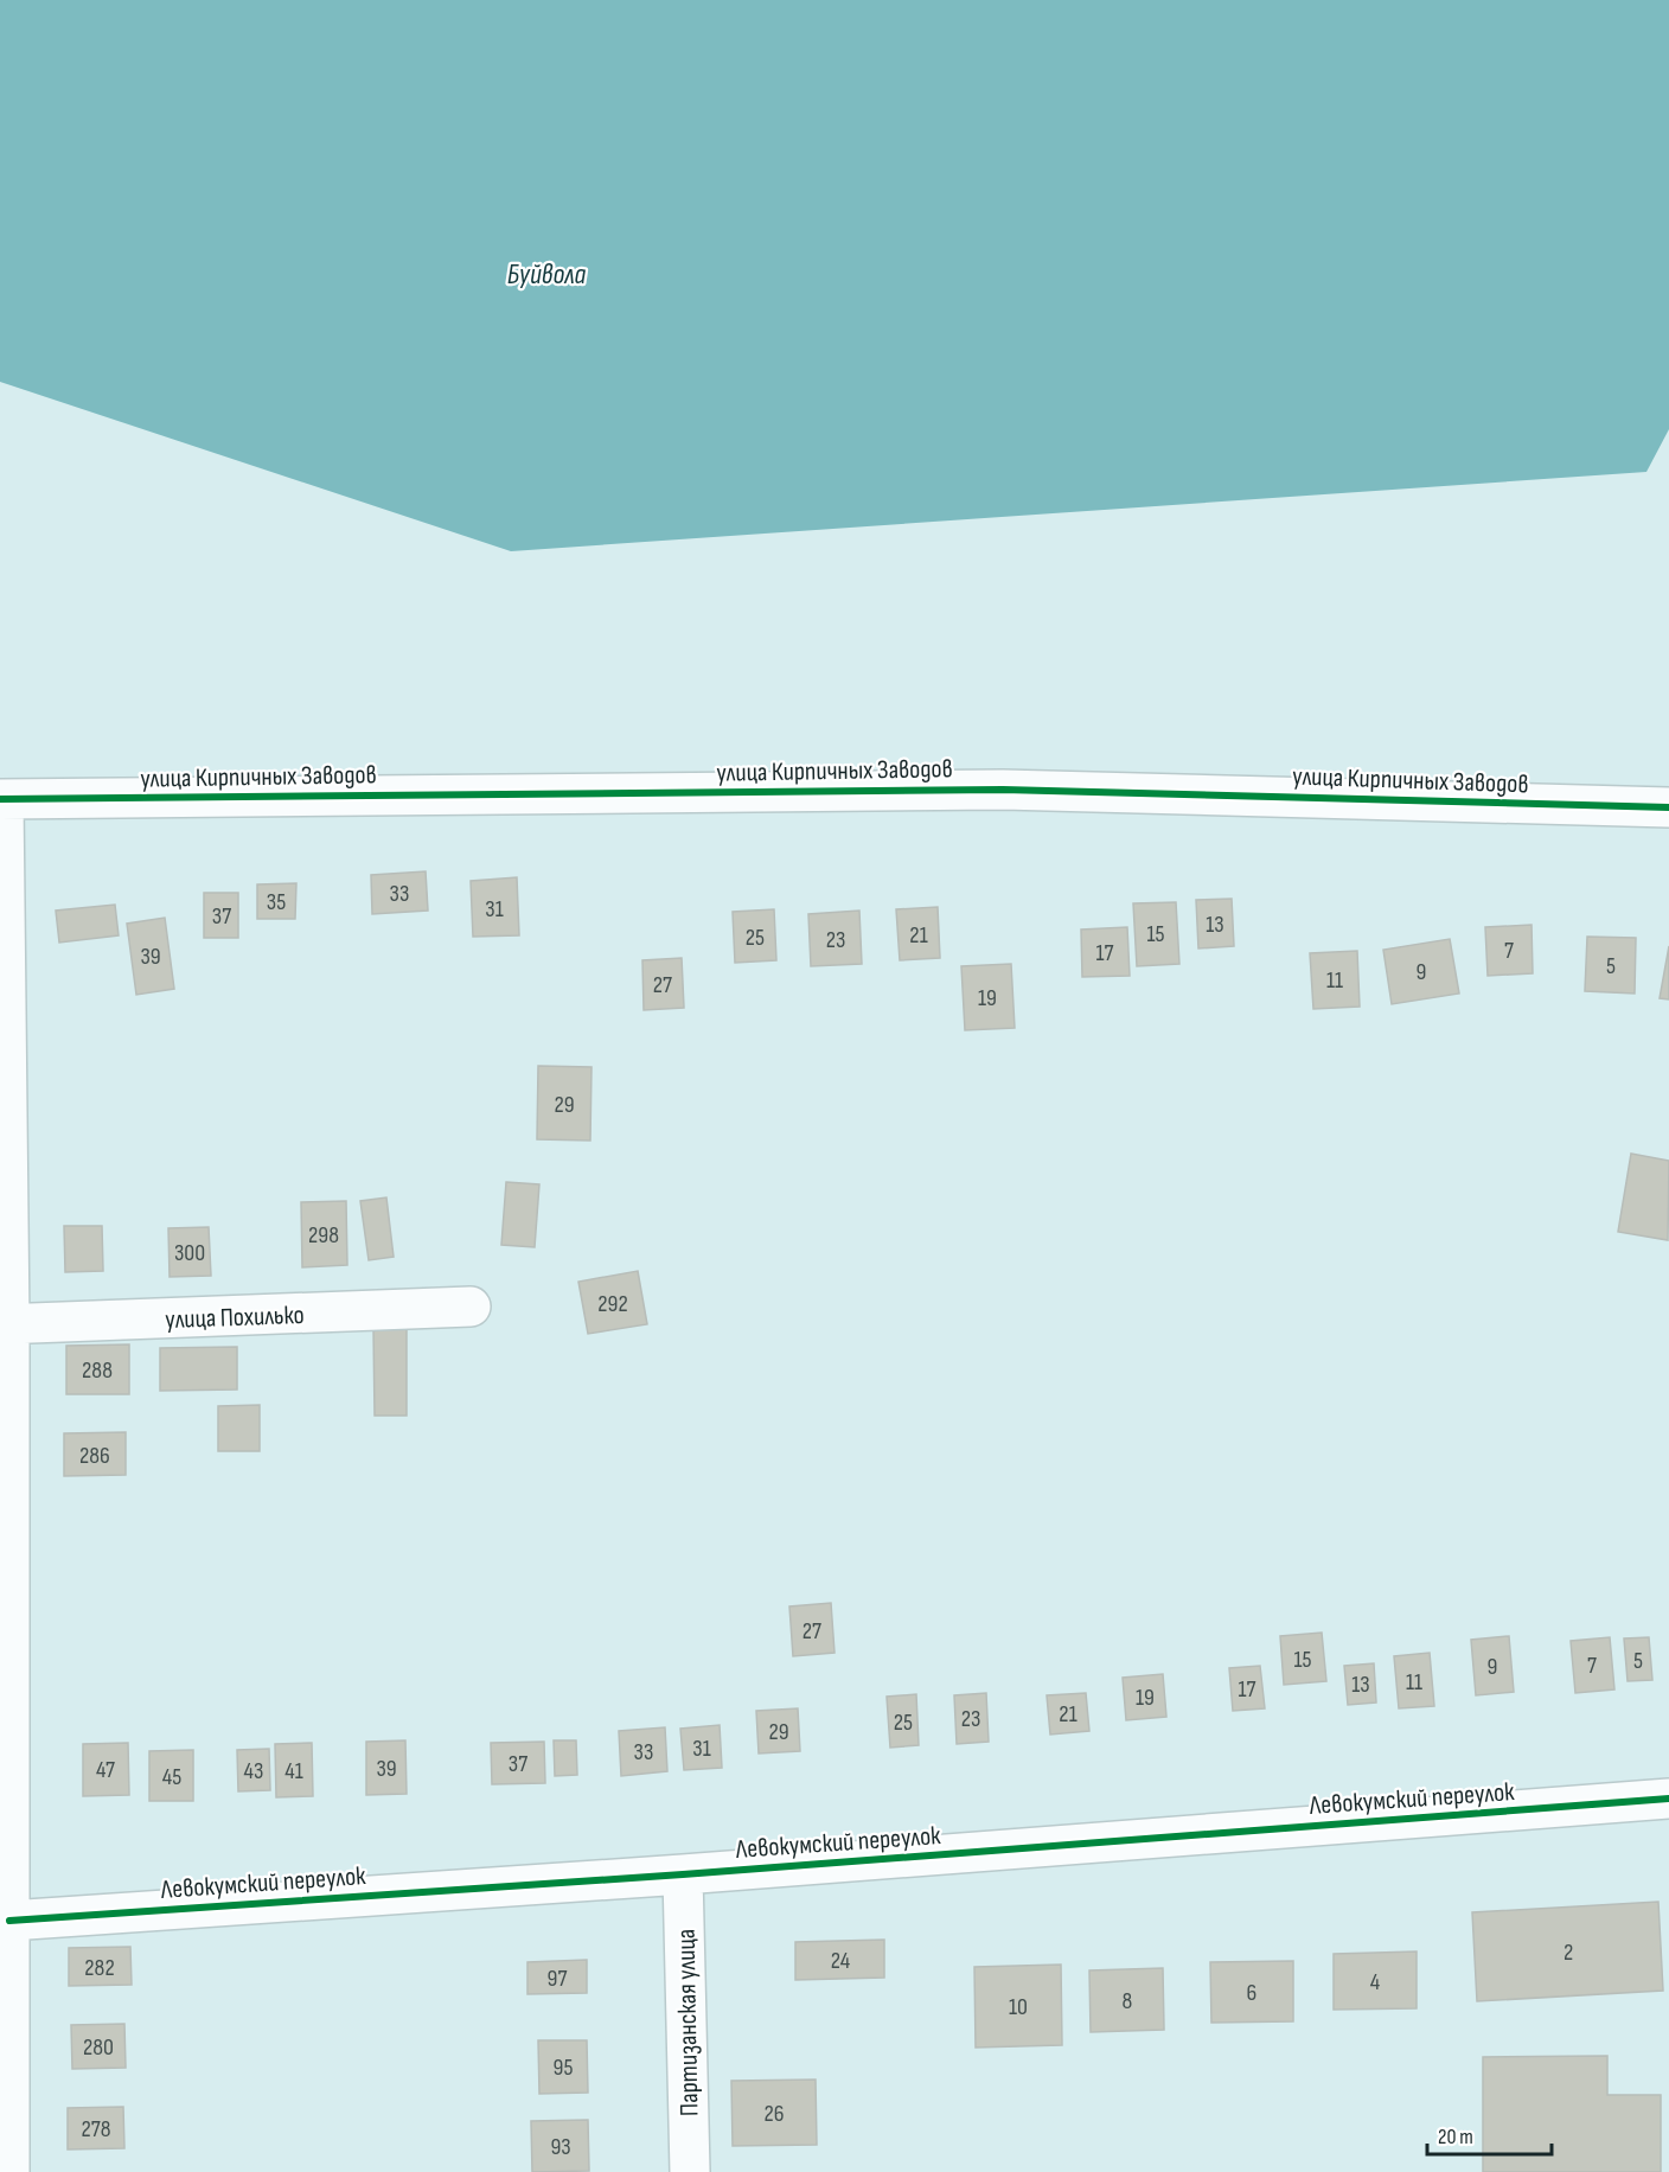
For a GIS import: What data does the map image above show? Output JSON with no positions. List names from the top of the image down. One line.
{"streets":{"street":["улица Кирпичных Заводов","улица Похилько","Левокумский переулок","Партизанская улица"]},"crossings":[["Левокумский переулок","Партизанская улица"]],"water":["Буйвола"],"house_numbers":["33","35","31","37","13","15","21","25","23","7","17","39","5","9","11","27","19","29","298","300","292","288","286","27","15","5","7","9","11","13","17","19","21","23","25","29","31","33","37","39","47","43","41","45","2","24","282","97","4","6","8","10","280","95","26","278","93"],"scale_bar":"20 m"}
